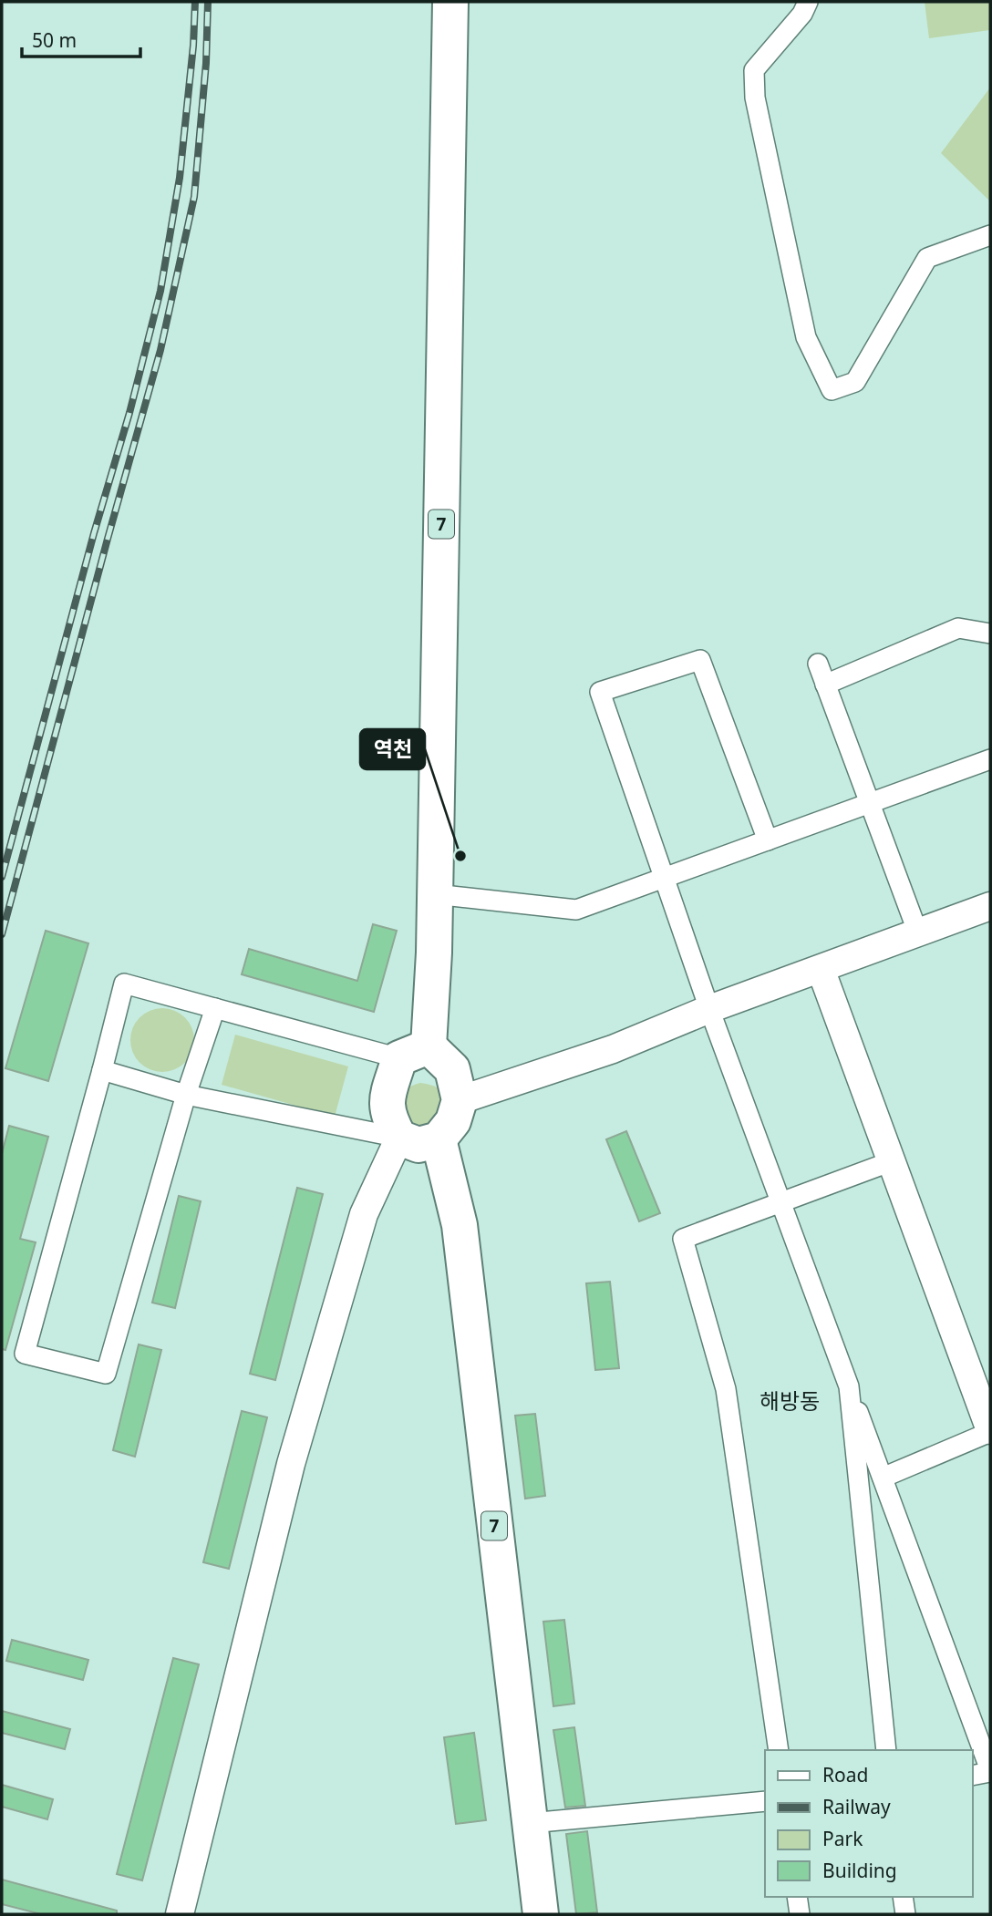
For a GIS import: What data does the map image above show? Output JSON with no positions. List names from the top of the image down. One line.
{"streets":{"highway":["7"]},"districts":["해방동"],"places":["역천"],"legend":["Road","Railway","Park","Building"],"scale_bar":"50 m"}
